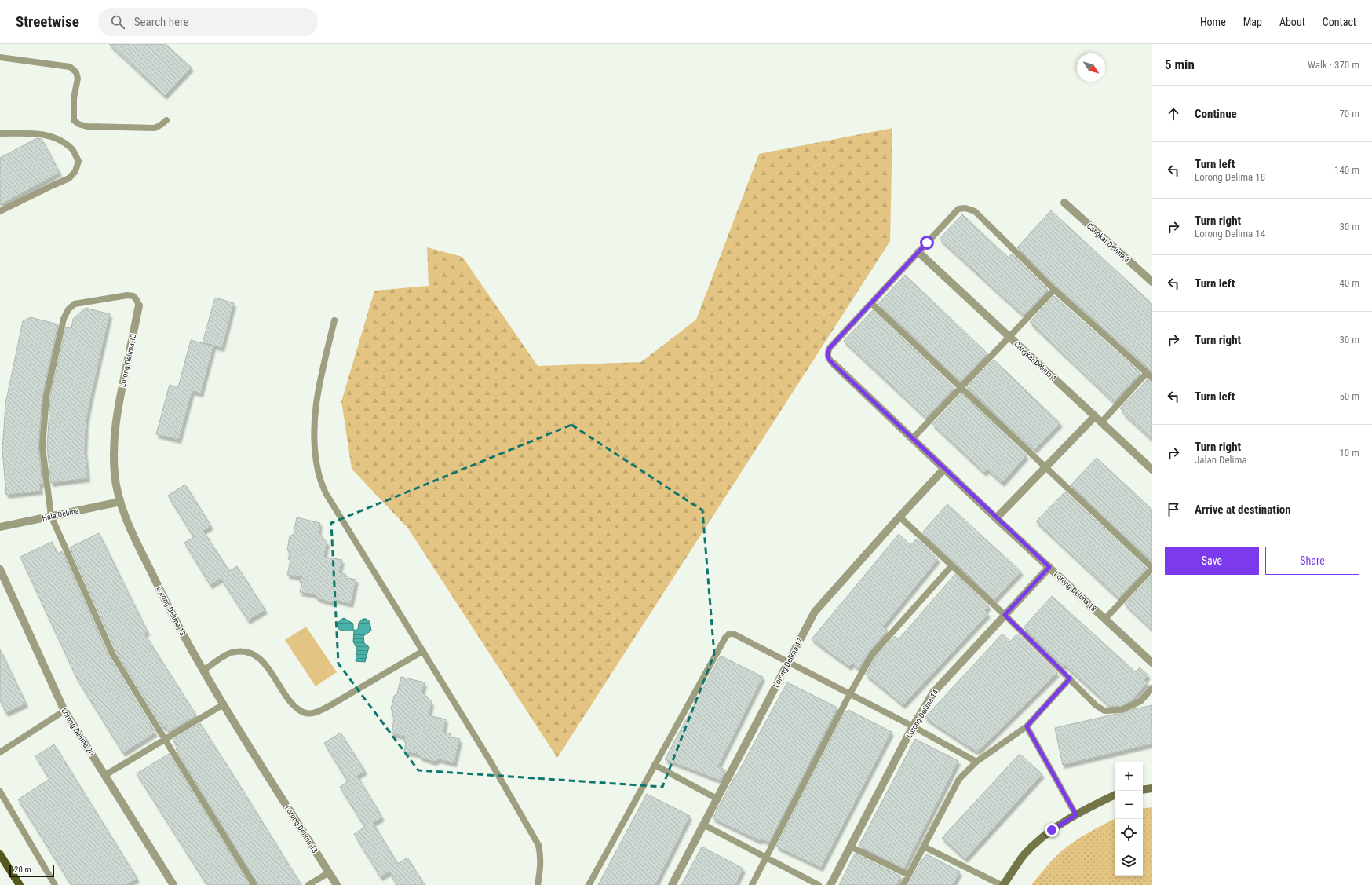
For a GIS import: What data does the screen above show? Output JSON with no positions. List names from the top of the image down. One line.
{"streets":{"street":["Cangkat Delima 3","Lorong Delima 13","Cangkat Delima 1","Hala Delima","Lorong Delima 18","Lorong Delima 17","Lorong Delima 14","Lorong Delima 20"]},"crossings":[["Lorong Delima 13","Hala Delima"],["Lorong Delima 18","Lorong Delima 17"],["Lorong Delima 18","Lorong Delima 14"]],"scale_bar":"20 m","north":"bottom right","page":{"header":"Streetwise","search":"Search here","nav":["Home","Map","About","Contact"],"heading":["5 min","Walk · 370 m"],"list":[["Continue","70 m"],["Turn left","Lorong Delima 18","140 m"],["Turn right","Lorong Delima 14","30 m"],["Turn left","40 m"],["Turn right","30 m"],["Turn left","50 m"],["Turn right","Jalan Delima","10 m"],"Arrive at destination"],"buttons":["Save","Share"],"map_buttons":["+","−"],"scale":"20 m"}}
